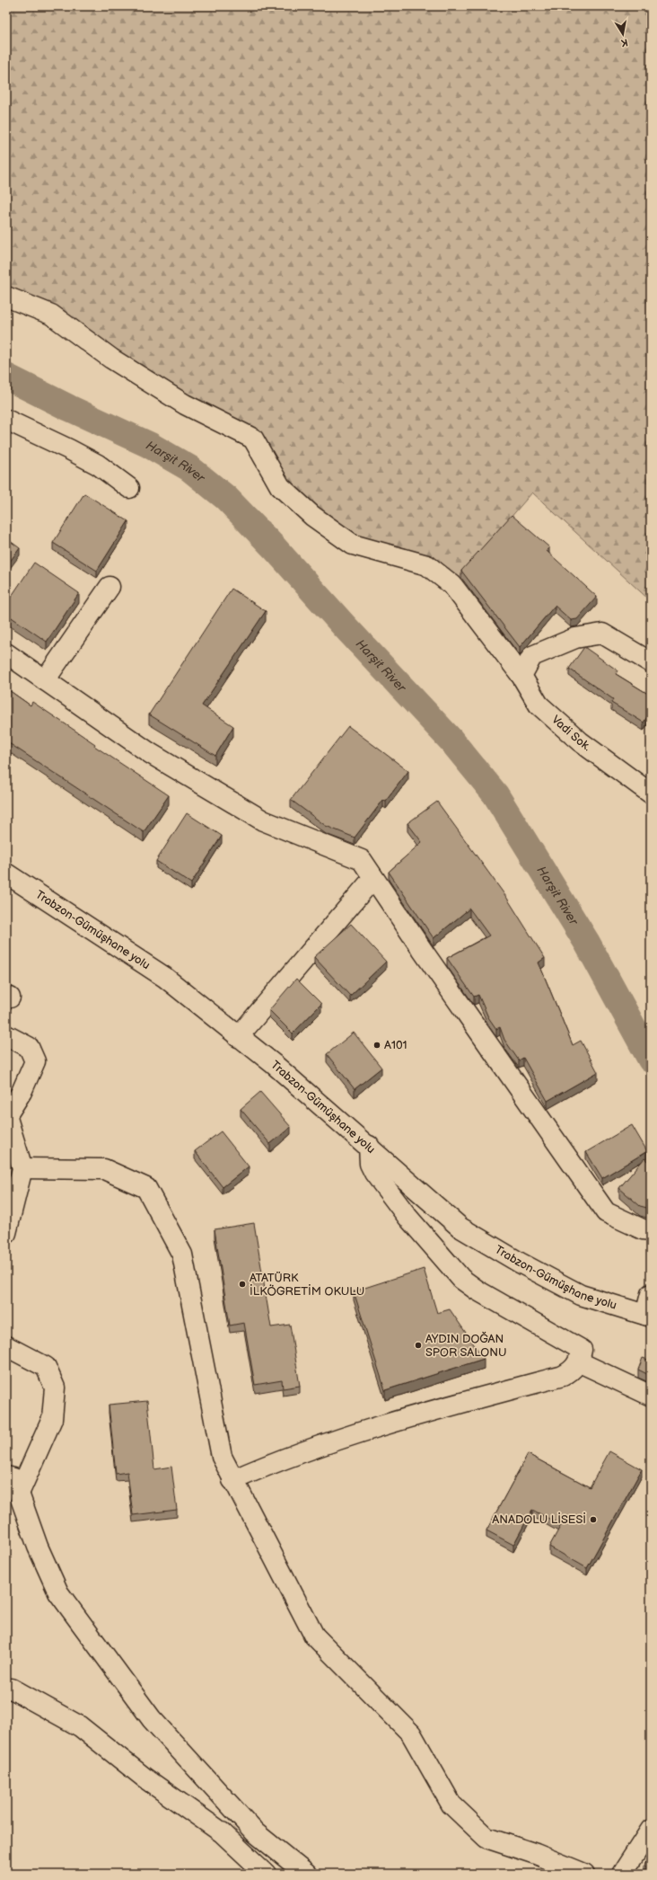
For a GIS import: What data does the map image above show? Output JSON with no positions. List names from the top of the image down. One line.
{"streets":{"street":["Vadi Sok.","Trabzon-Gümüşhane yolu"]},"water":["Harşit River"],"places":["A101","ATATÜRK İLKÖGRETİM OKULU","AYDIN DOĞAN SPOR SALONU","ANADOLU LİSESİ"],"north":"bottom"}
